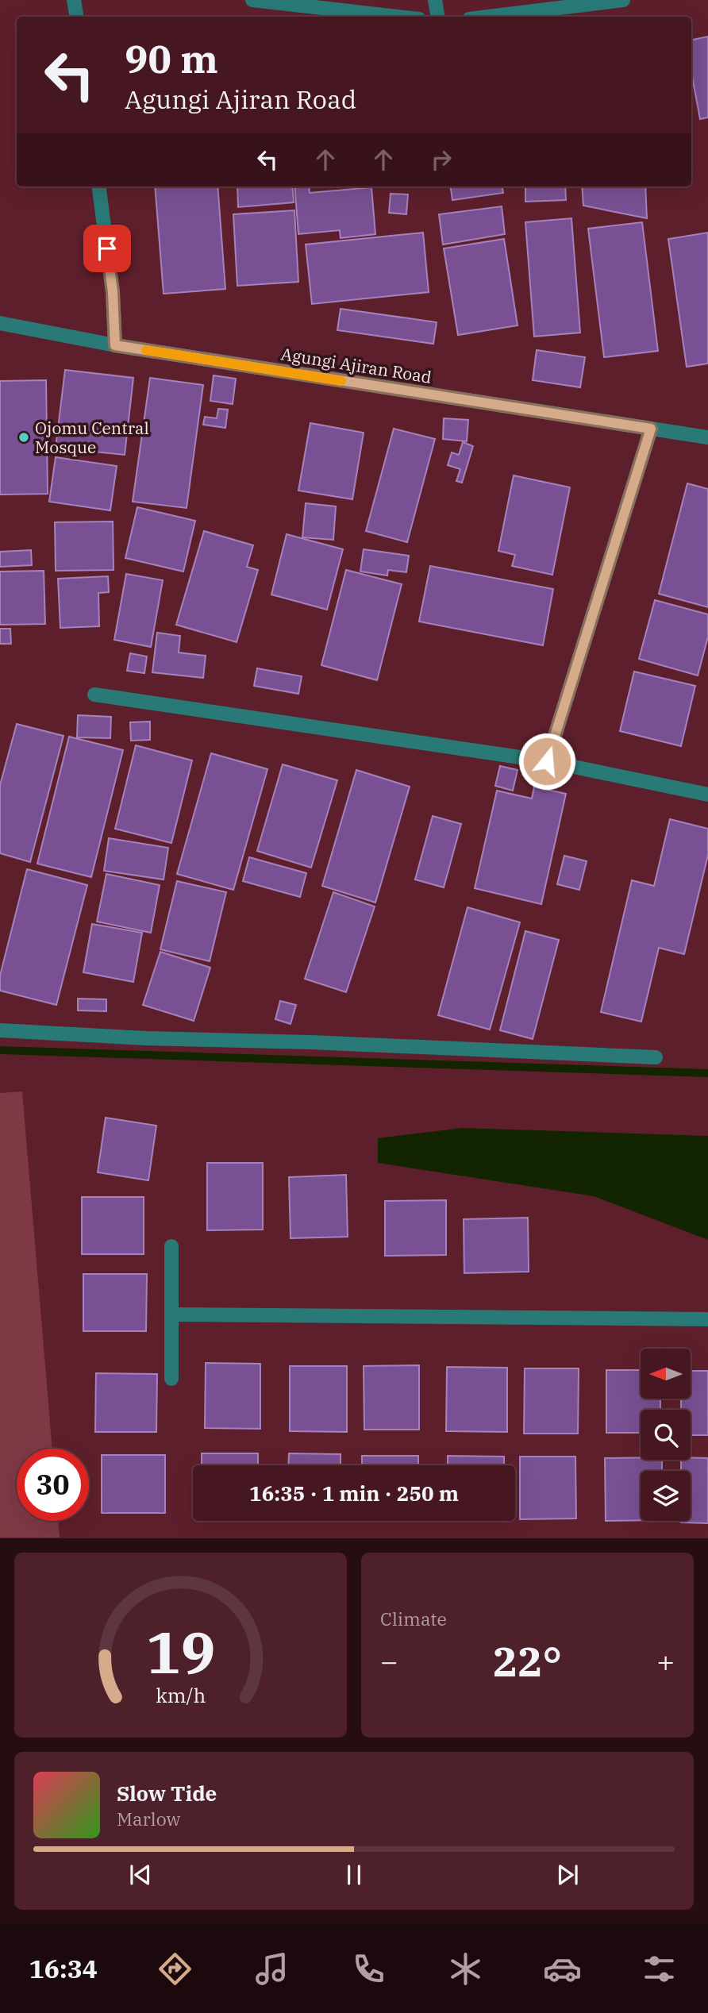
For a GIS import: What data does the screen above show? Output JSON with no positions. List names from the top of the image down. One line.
{"streets":{"street":["Agungi Ajiran Road"]},"places":["Ojomu Central Mosque"],"north":"left","page":{"turn":["90 m","Agungi Ajiran Road"],"limit":"30","trip":"16:35 · 1 min · 250 m","tile":"Climate","heat":["−","22°","+"],"song":["Slow Tide","Marlow"],"tabs":"16:34","gauge":["19","km/h"]}}
